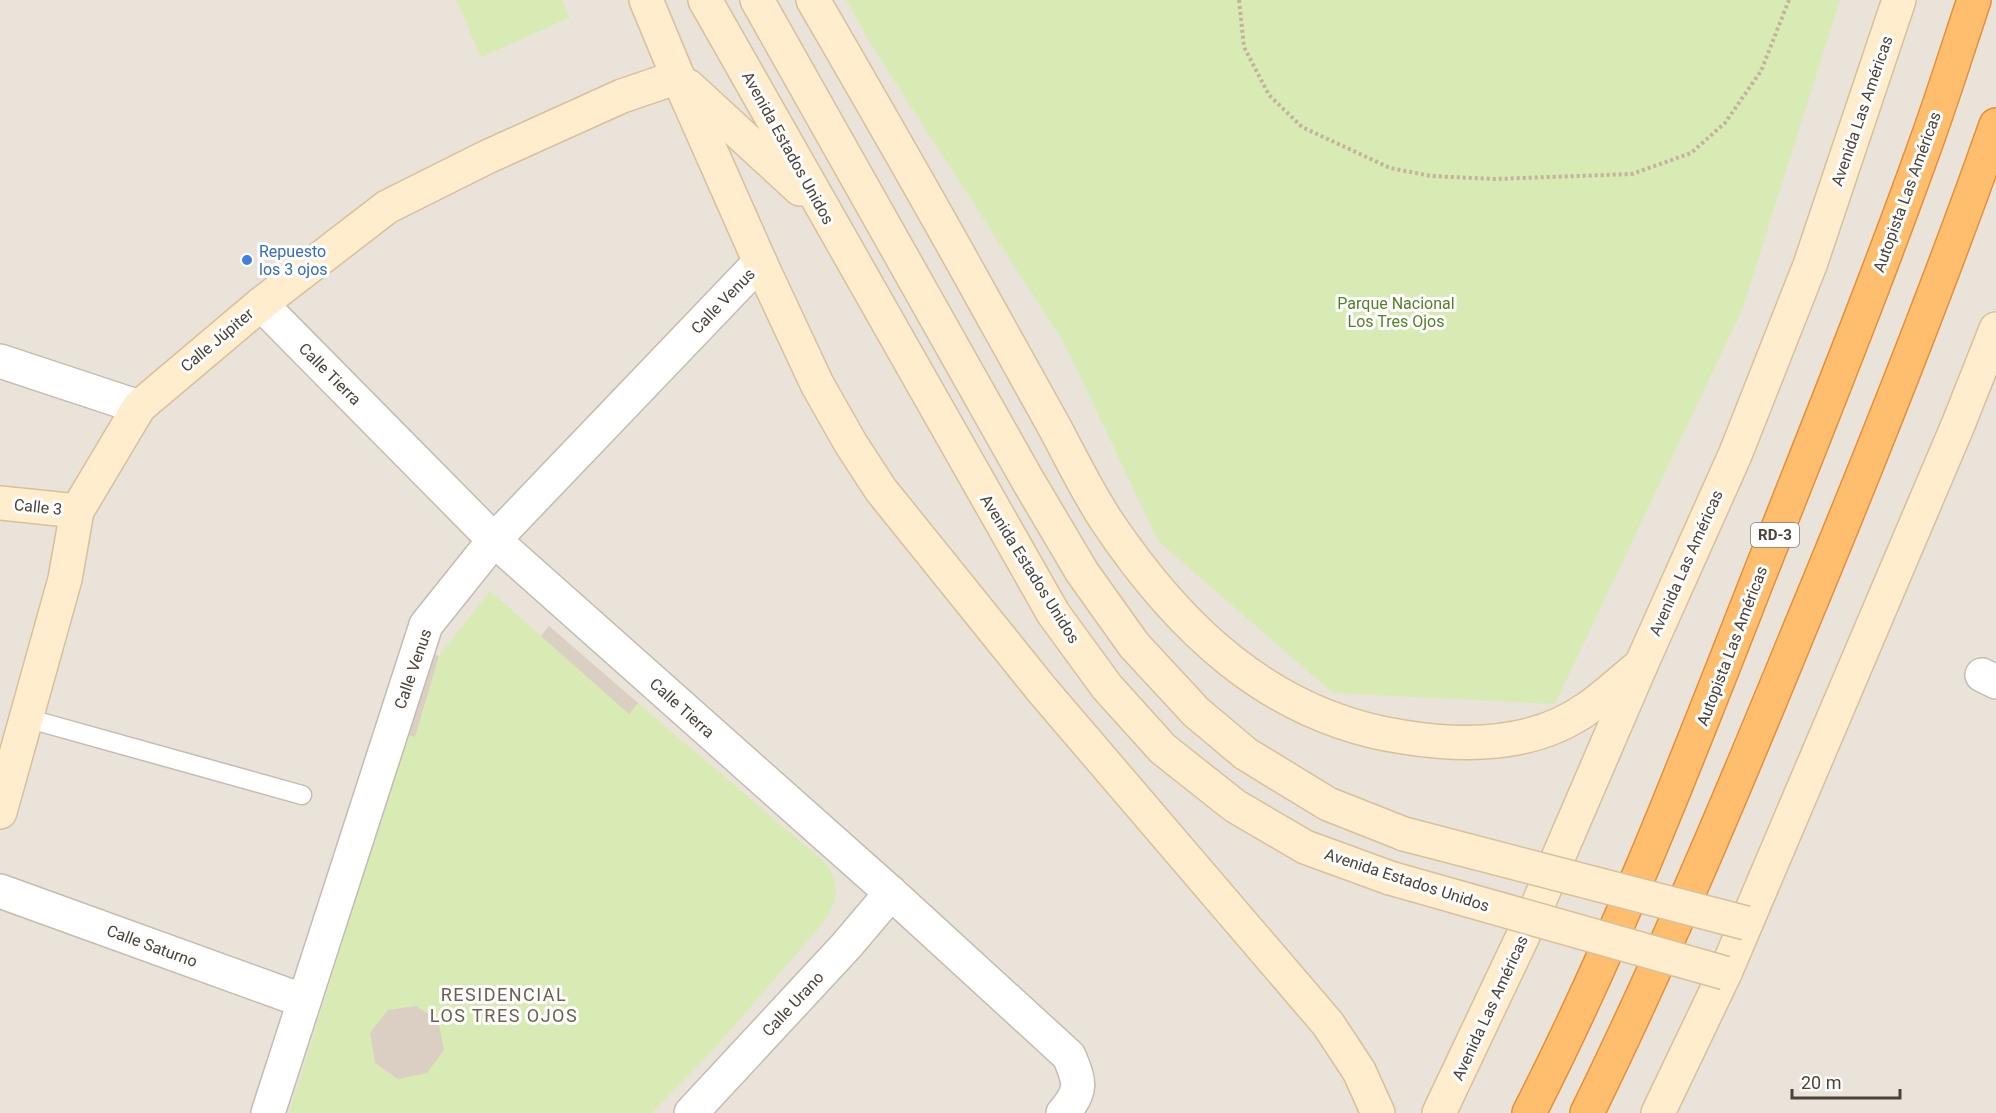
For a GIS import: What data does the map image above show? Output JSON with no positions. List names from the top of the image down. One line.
{"streets":{"highway":["Autopista Las Américas","RD-3"],"street":["Avenida Las Américas","Avenida Estados Unidos","Calle Venus","Calle Júpiter","Calle Tierra","Calle 3","Calle Saturno","Calle Urano"]},"crossings":[["Calle Venus","Calle Tierra"],["Calle Venus","Calle Saturno"],["Calle Júpiter","Calle Tierra"],["Calle Júpiter","Calle 3"],["Calle Tierra","Calle Urano"]],"districts":["RESIDENCIAL LOS TRES OJOS"],"parks":["Parque Nacional Los Tres Ojos"],"places":["Repuesto los 3 ojos"],"scale_bar":"20 m"}
